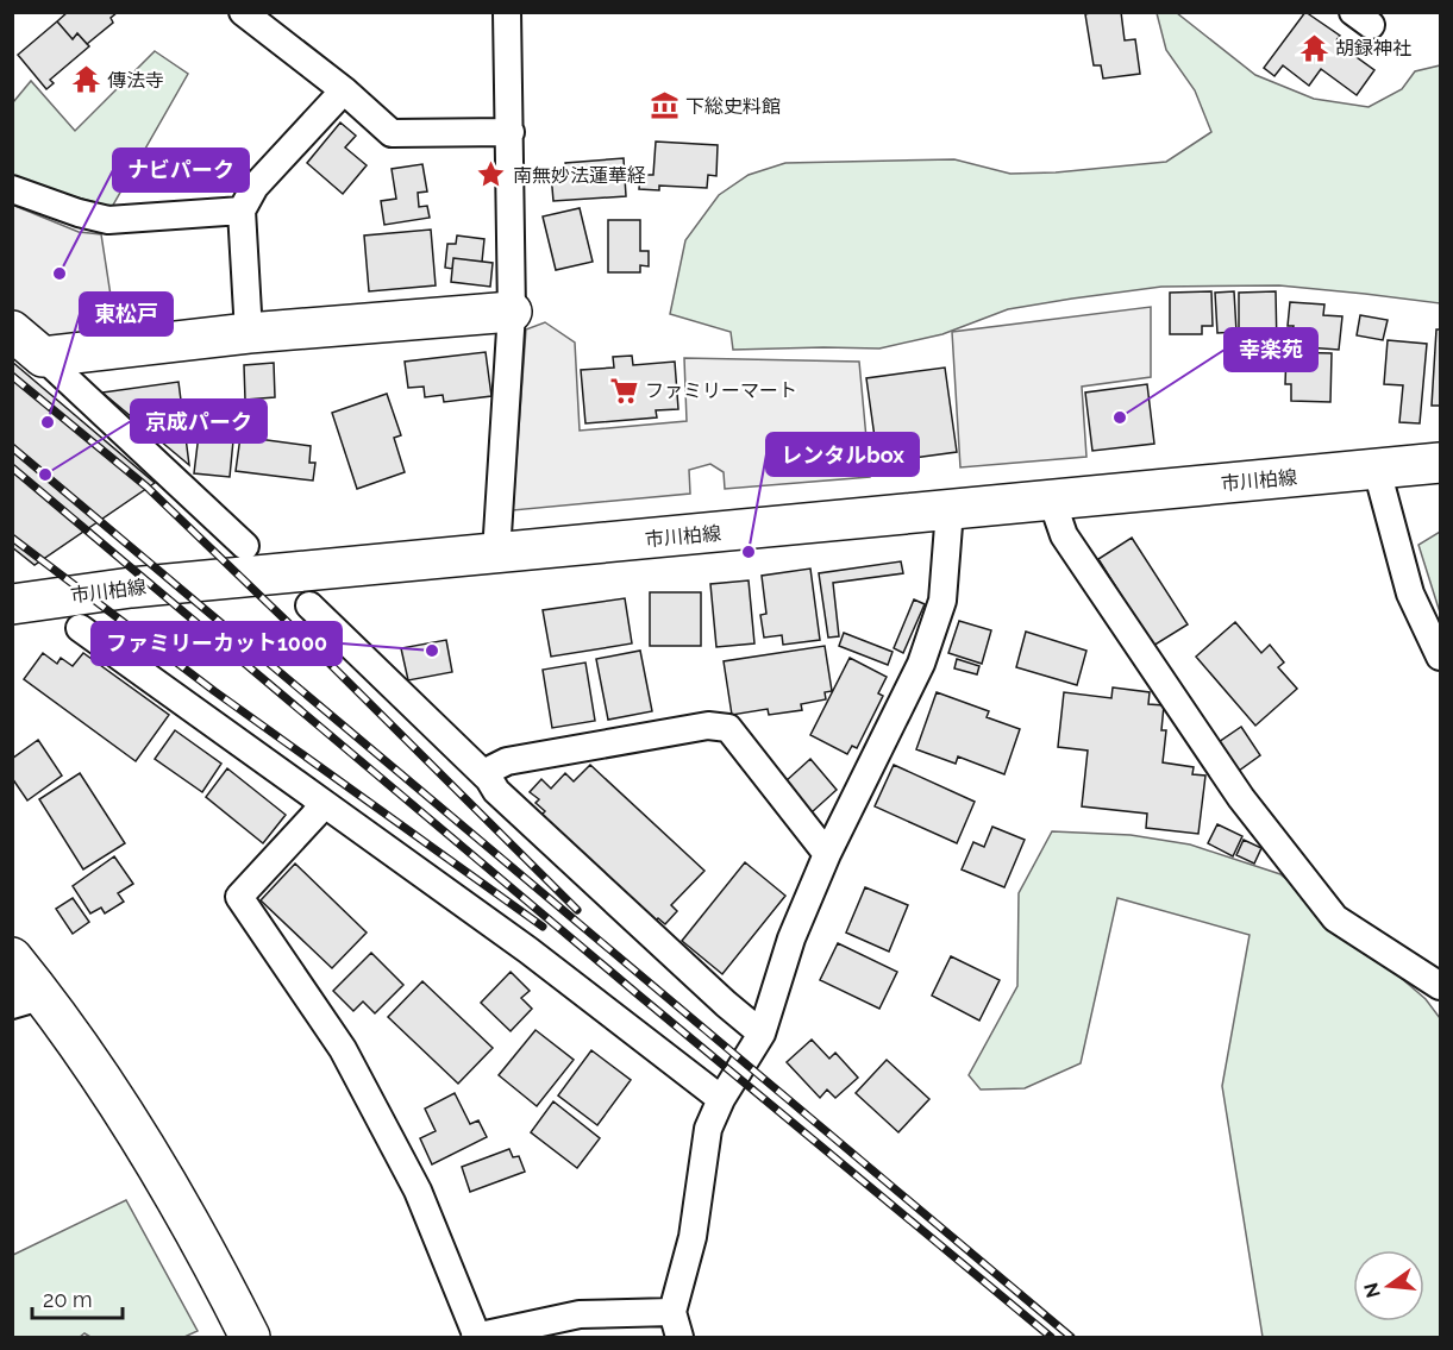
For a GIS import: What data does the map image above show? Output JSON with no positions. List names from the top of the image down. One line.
{"streets":{"main road":["市川柏線"]},"places":{"temple":["胡録神社","傳法寺"],"museum":["下総史料館"],"place":["南無妙法蓮華経"],"other":["ナビパーク","幸楽苑","東松戸","京成パーク","レンタルbox","ファミリーカット1000"],"supermarket":["ファミリーマート"]},"scale_bar":"20 m","north":"left"}
